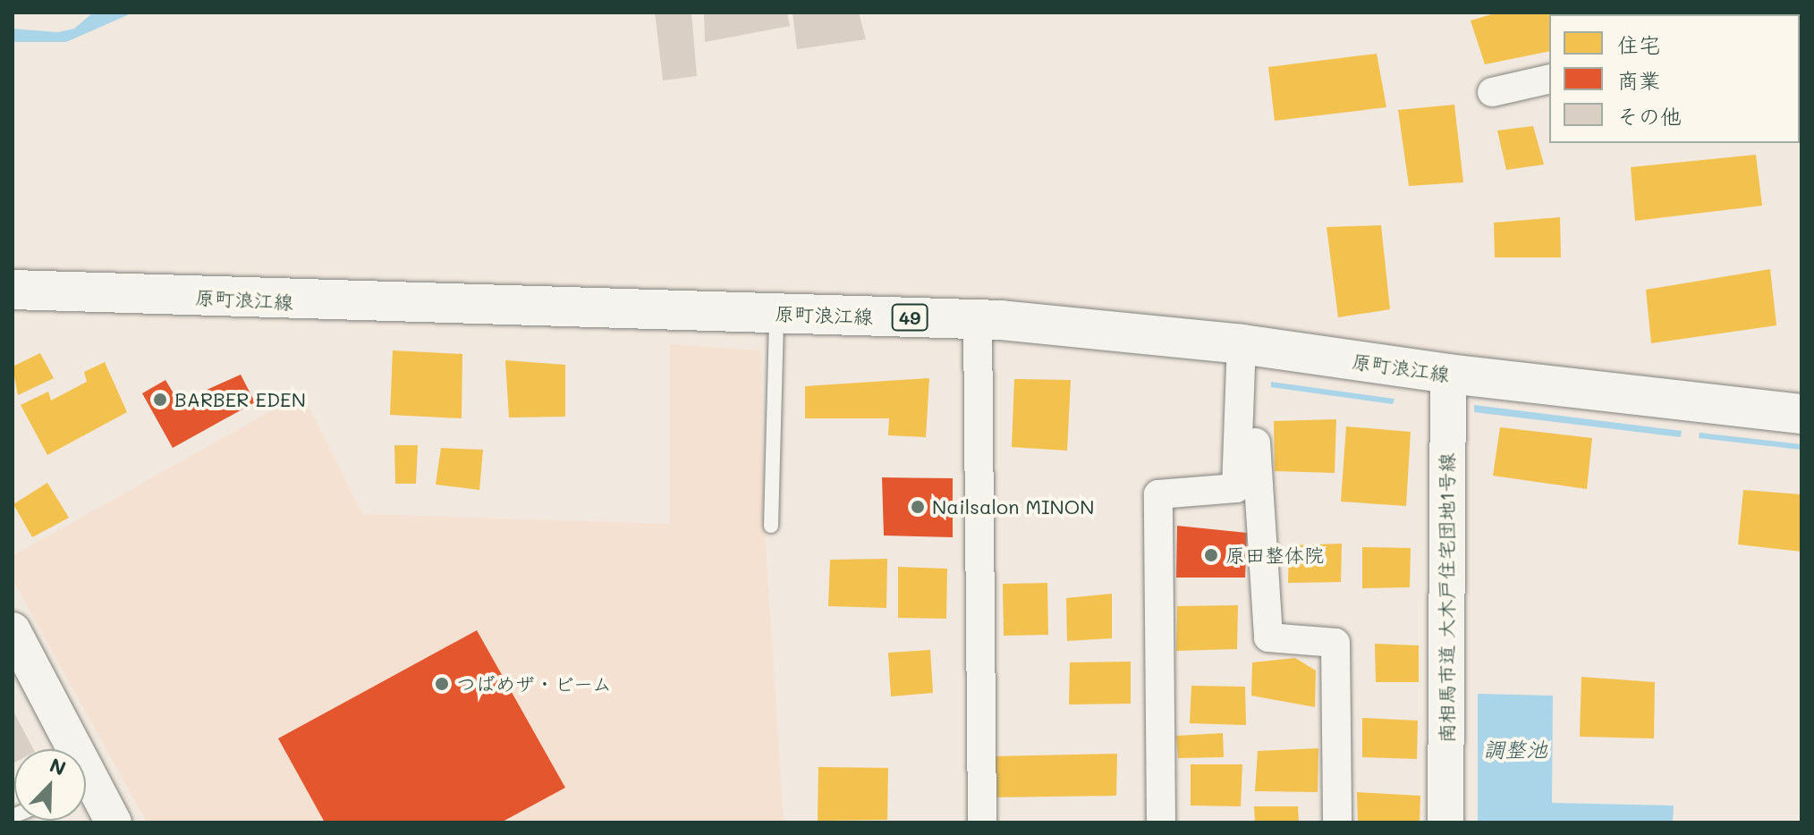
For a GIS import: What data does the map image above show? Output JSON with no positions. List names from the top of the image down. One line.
{"streets":{"main road":["原町浪江線","49"],"street":["南相馬市道 大木戸住宅団地1号線"]},"crossings":[["原町浪江線","南相馬市道 大木戸住宅団地1号線"]],"water":["調整池"],"places":["BARBER EDEN","Nailsalon MINON","原田整体院","つばめザ・ビーム"],"legend":["住宅","商業","その他"],"north":"top right"}
